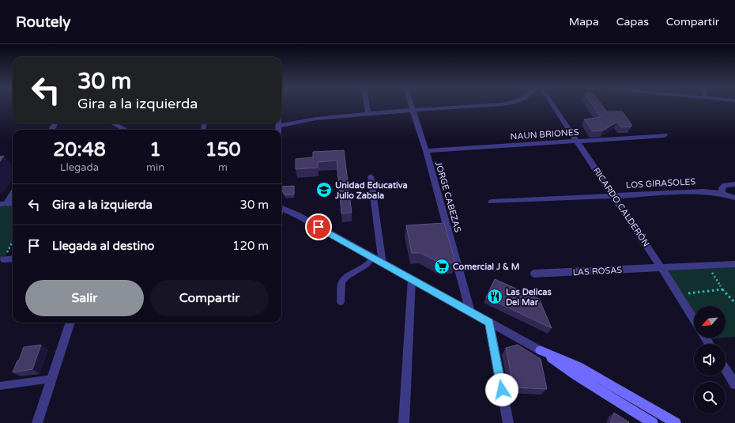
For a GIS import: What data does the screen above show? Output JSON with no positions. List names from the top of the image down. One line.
{"streets":{"street":["NAUN BRIONES","LOS GIRASOLES","JORGE CABEZAS","RICARDO CALDERÓN","LAS ROSAS"]},"crossings":[["NAUN BRIONES","JORGE CABEZAS"],["NAUN BRIONES","RICARDO CALDERÓN"],["LOS GIRASOLES","RICARDO CALDERÓN"],["RICARDO CALDERÓN","LAS ROSAS"]],"places":{"school or university":["Unidad Educativa Julio Zabala"],"supermarket":["Comercial J & M"],"restaurant":["Las Delicas Del Mar"]},"north":"bottom left","page":{"header":"Routely","nav":["Mapa","Capas","Compartir"],"turn":["30 m","Gira a la izquierda"],"eta":["20:48","Llegada","1","min","150","m"],"list":[{"name":"Gira a la izquierda","value":"30 m"},{"name":"Llegada al destino","value":"120 m"}],"buttons":["Salir","Compartir"]}}
